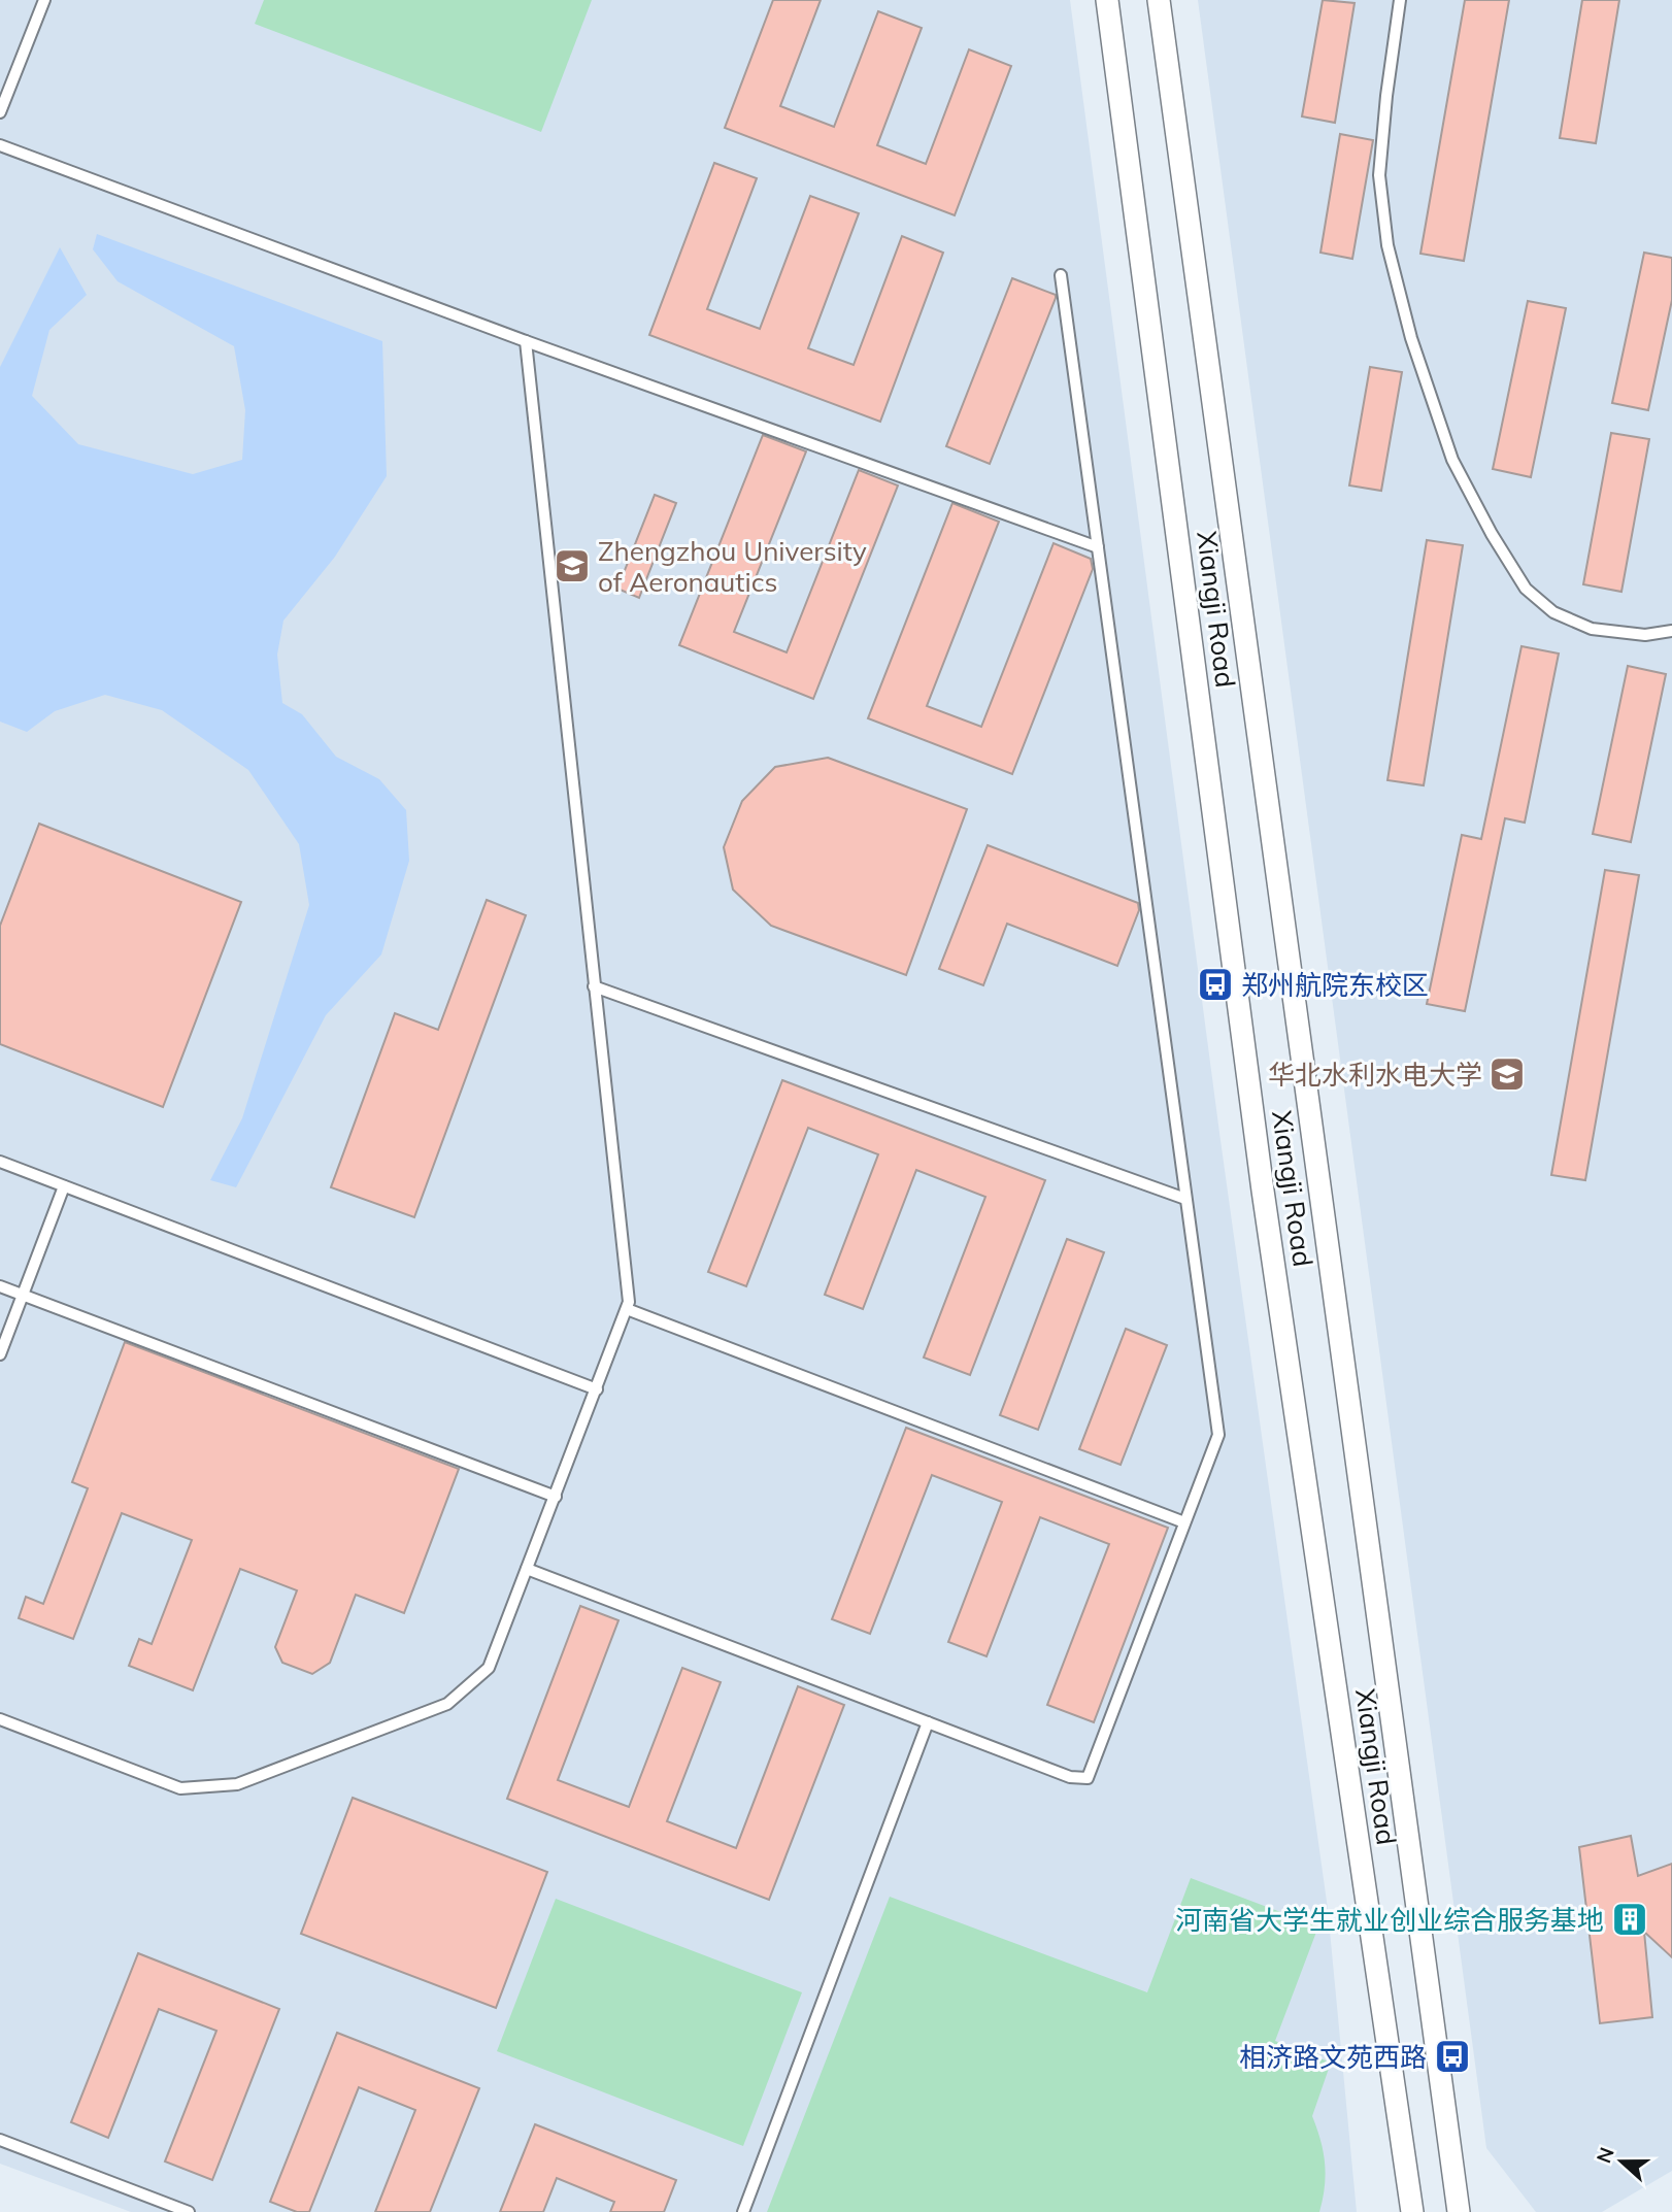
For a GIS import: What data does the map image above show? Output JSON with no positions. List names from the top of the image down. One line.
{"streets":{"street":["Xiangji Road"]},"places":{"school or university":["Zhengzhou University of Aeronautics","华北水利水电大学"],"bus stop":["郑州航院东校区","相济路文苑西路"],"building":["河南省大学生就业创业综合服务基地"]},"north":"left"}
